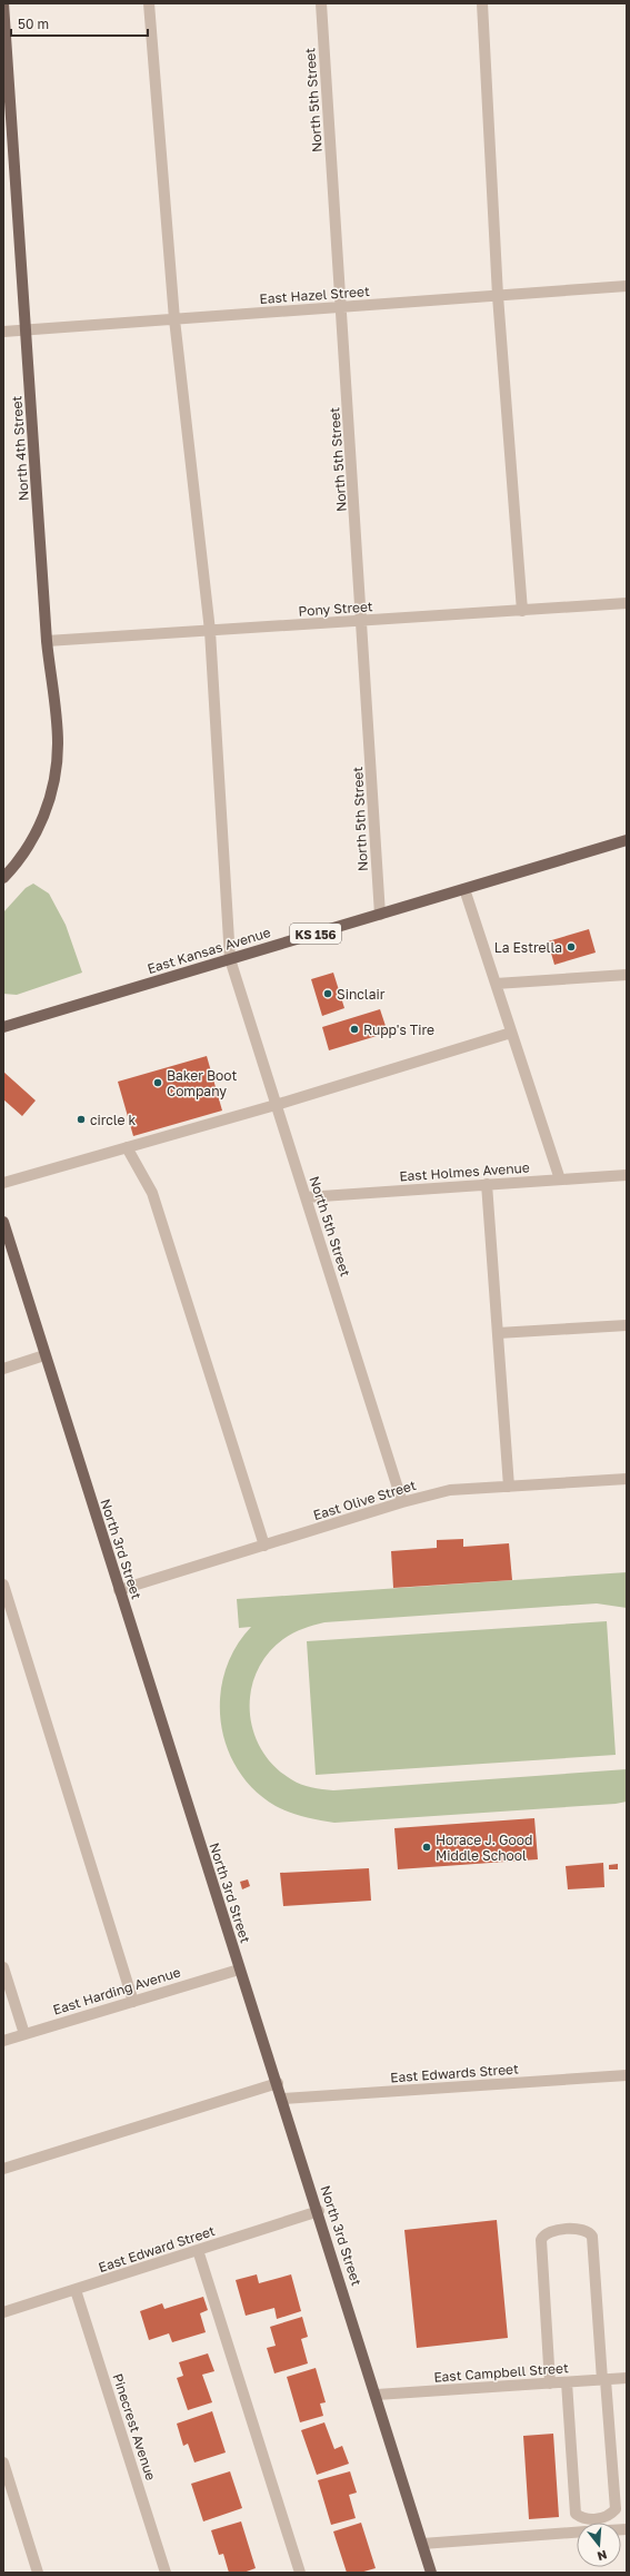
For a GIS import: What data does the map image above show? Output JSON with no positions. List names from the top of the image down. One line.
{"streets":{"main road":["North 4th Street","KS 156","East Kansas Avenue","North 3rd Street"],"street":["North 5th Street","East Hazel Street","Pony Street","East Holmes Avenue","East Olive Street","East Harding Avenue","East Edwards Street","East Edward Street","East Campbell Street","Pinecrest Avenue"]},"crossings":[["North 5th Street","East Hazel Street"],["North 5th Street","Pony Street"],["North 5th Street","East Kansas Avenue"],["North 5th Street","East Holmes Avenue"],["North 5th Street","East Olive Street"],["East Hazel Street","North 4th Street"],["North 4th Street","Pony Street"],["East Olive Street","North 3rd Street"],["North 3rd Street","East Harding Avenue"],["North 3rd Street","East Edwards Street"],["North 3rd Street","East Edward Street"],["North 3rd Street","East Campbell Street"],["East Edward Street","Pinecrest Avenue"]],"places":["La Estrella","Sinclair","Rupp's Tire","Baker Boot Company","circle k","Horace J. Good Middle School"],"scale_bar":"50 m","north":"bottom"}
